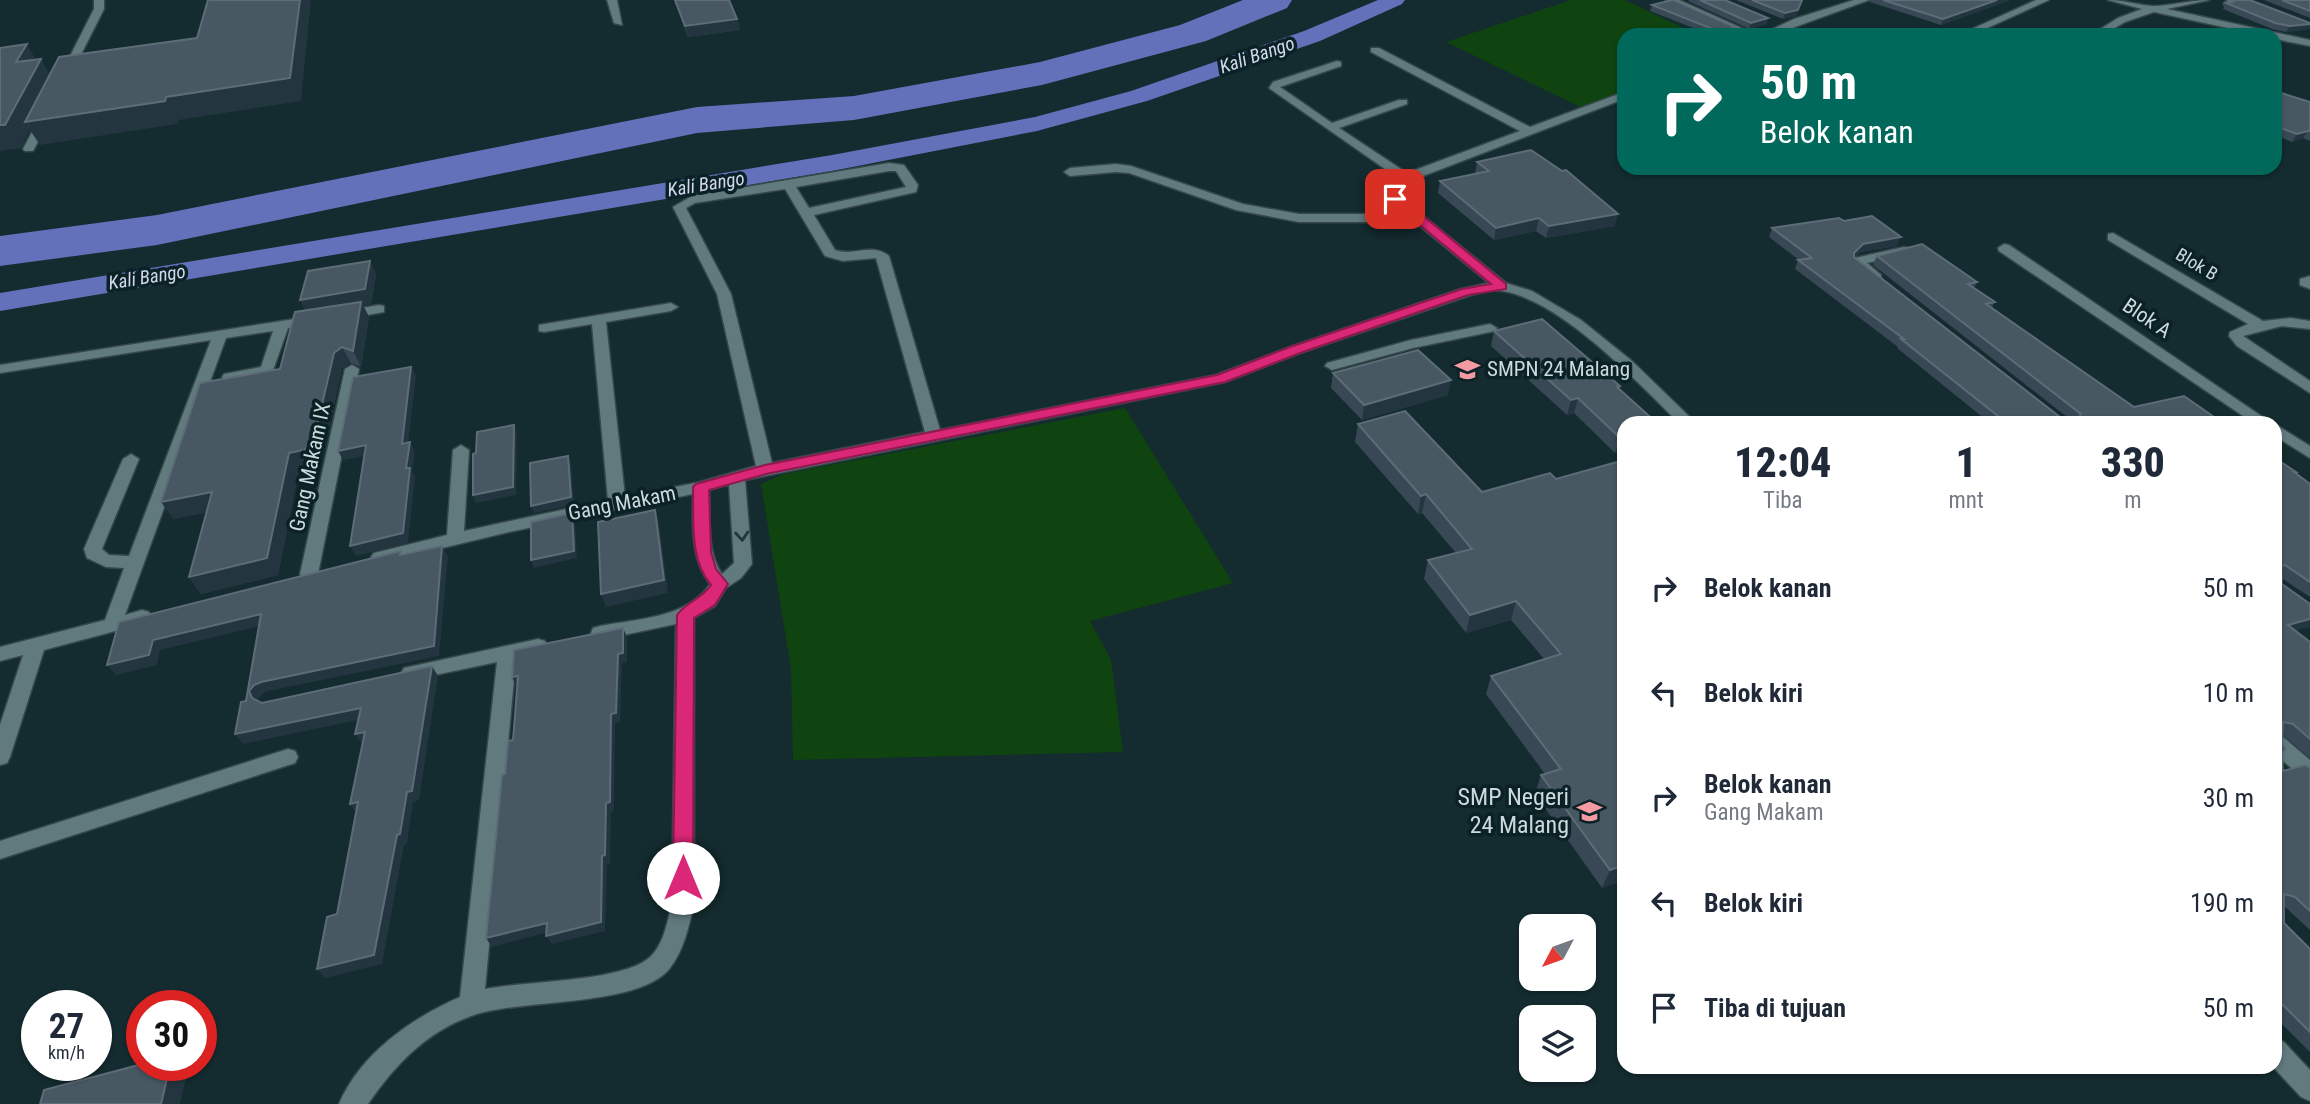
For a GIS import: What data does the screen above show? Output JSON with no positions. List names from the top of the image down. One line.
{"streets":{"street":["Blok B","Blok A","Gang Makam IX","Gang Makam"]},"water":["Kali Bango"],"places":{"school or university":["SMPN 24 Malang","SMP Negeri 24 Malang"]},"north":"bottom left","page":{"turn":["50 m","Belok kanan"],"eta":["12:04","Tiba","1","mnt","330","m"],"list":[{"name":"Belok kanan","value":"50 m"},{"name":"Belok kiri","value":"10 m"},{"name":"Belok kanan","note":"Gang Makam","value":"30 m"},{"name":"Belok kiri","value":"190 m"},{"name":"Tiba di tujuan","value":"50 m"}],"speed":"27 km/h","limit":"30"}}
